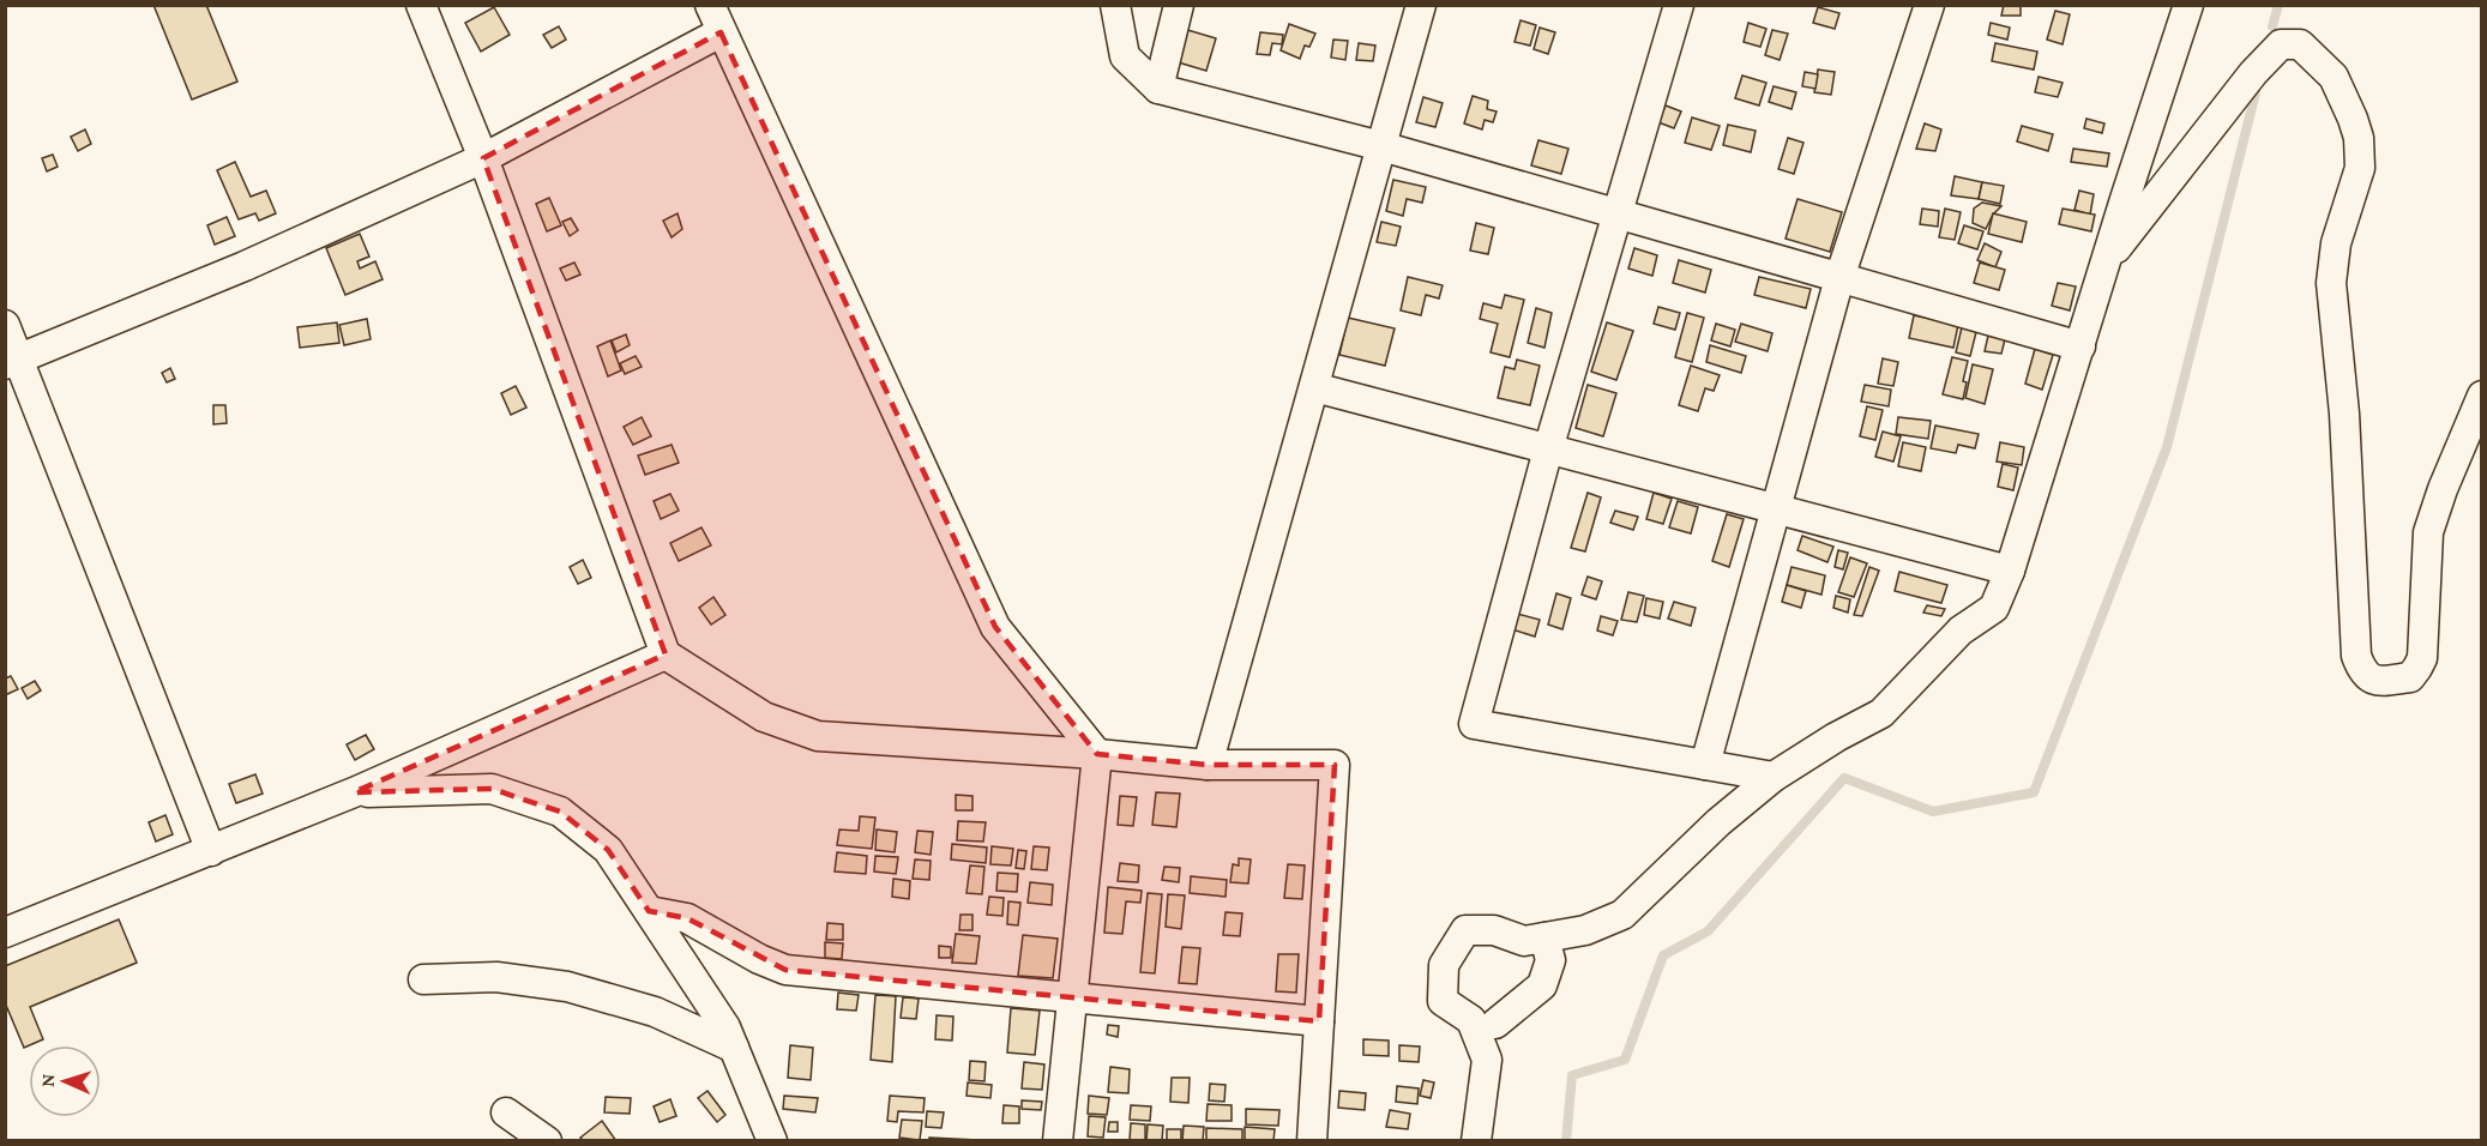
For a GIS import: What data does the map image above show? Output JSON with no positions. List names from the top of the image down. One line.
{"north":"left"}
